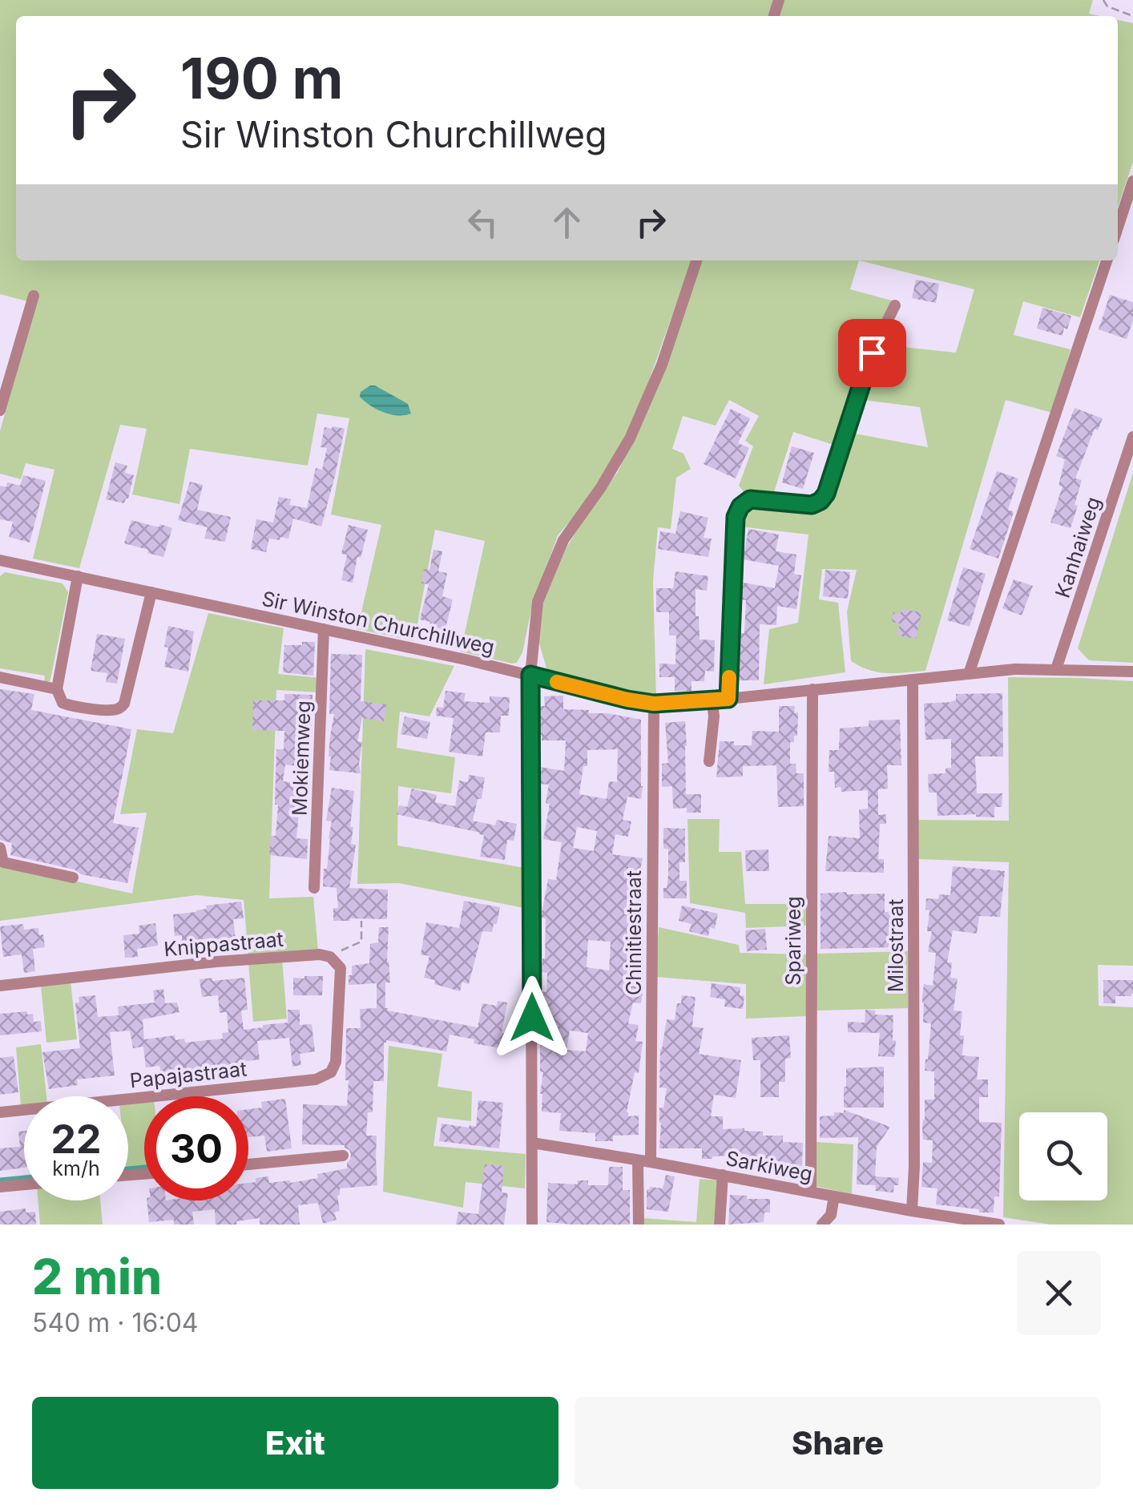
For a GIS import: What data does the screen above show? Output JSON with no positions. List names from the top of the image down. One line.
{"streets":{"street":["Kanhaiweg","Sir Winston Churchillweg","Mokiemweg","Chinitiestraat","Spariweg","Knippastraat","Milostraat","Papajastraat","Sarkiweg"]},"crossings":[["Kanhaiweg","Sir Winston Churchillweg"],["Sir Winston Churchillweg","Mokiemweg"],["Sir Winston Churchillweg","Chinitiestraat"],["Sir Winston Churchillweg","Spariweg"],["Sir Winston Churchillweg","Milostraat"],["Chinitiestraat","Sarkiweg"],["Spariweg","Sarkiweg"],["Knippastraat","Papajastraat"],["Milostraat","Sarkiweg"]],"page":{"turn":["190 m","Sir Winston Churchillweg"],"speed":"22 km/h","limit":"30","heading":["2 min","540 m · 16:04"],"buttons":["Exit","Share"]}}
